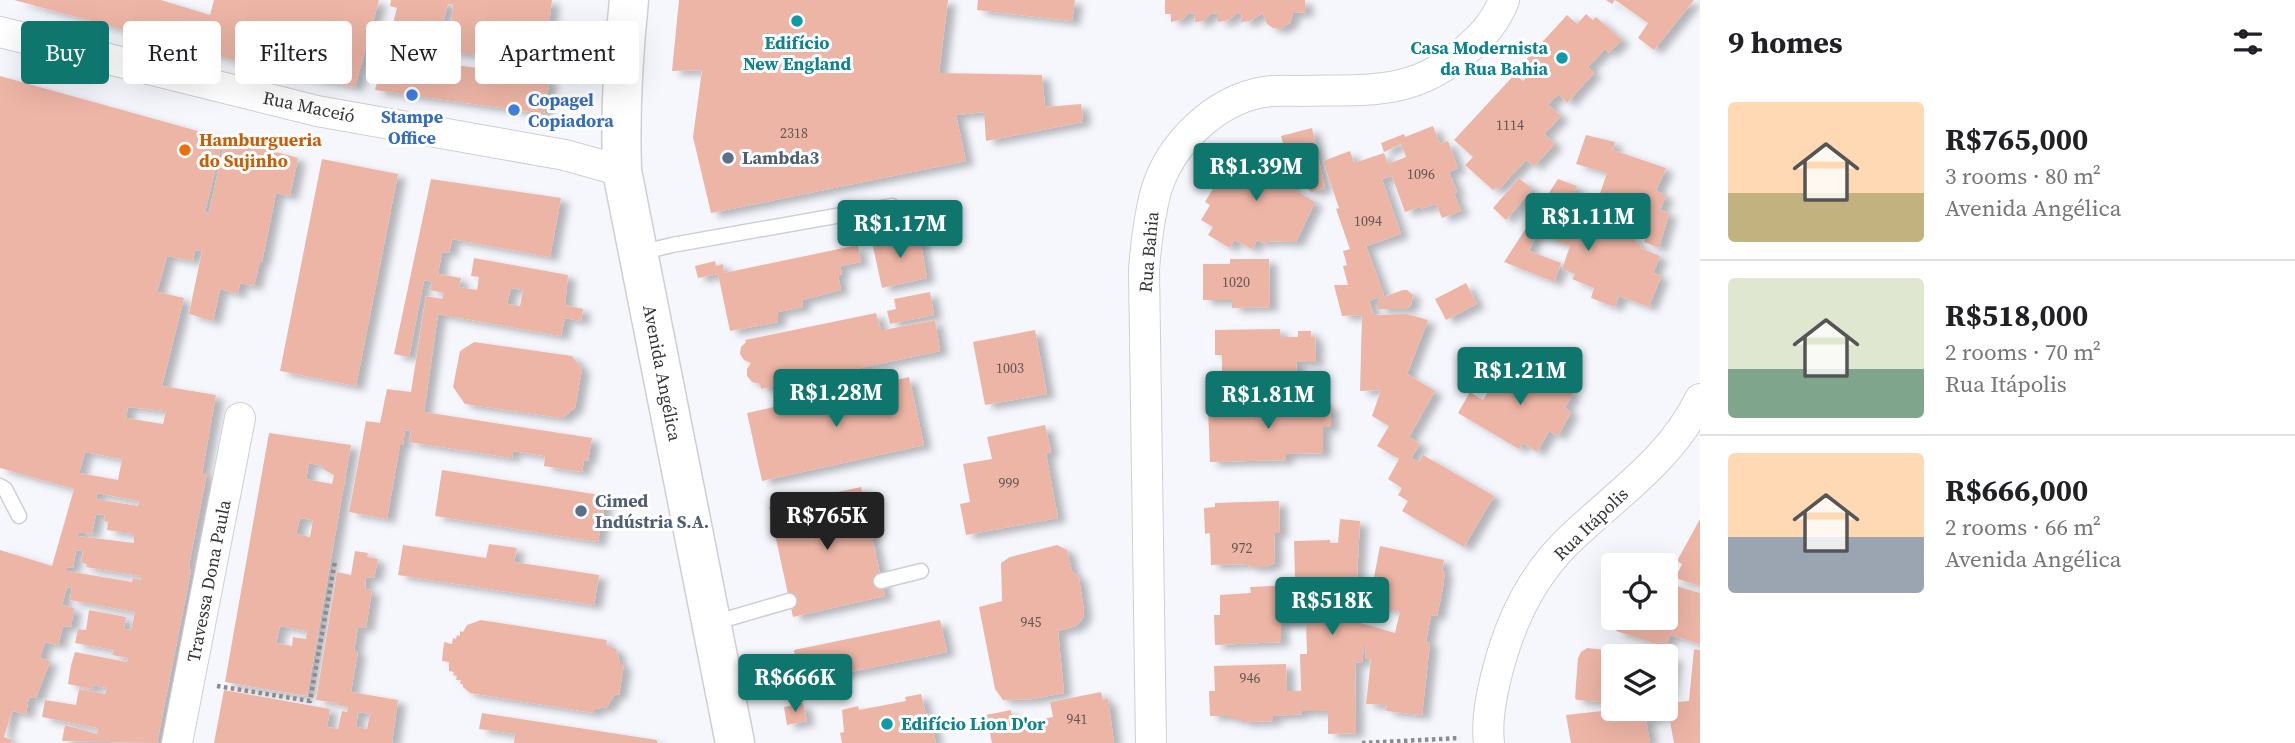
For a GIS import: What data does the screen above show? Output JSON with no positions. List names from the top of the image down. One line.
{"streets":{"main road":["Avenida Angélica"],"street":["Rua Maceió","Rua Bahia","Rua Itápolis","Travessa Dona Paula"]},"crossings":[["Rua Maceió","Avenida Angélica"]],"places":["Edifício New England","Casa Modernista da Rua Bahia","Stampe Office","Copagel Copiadora","Hamburgueria do Sujinho","Lambda3","Cimed Indústria S.A.","Edifício Lion D'or"],"house_numbers":["1114","2318","1096","1094","1020","1003","999","972","945","946","941"],"page":{"heading":"9 homes","chip":["Buy","Rent","Filters","New","Apartment"],"list":[{"name":"R$765,000","note":"3 rooms · 80 m² · Avenida Angélica"},{"name":"R$518,000","note":"2 rooms · 70 m² · Rua Itápolis"},{"name":"R$666,000","note":"2 rooms · 66 m² · Avenida Angélica"}],"price":["R$1.39M","R$1.11M","R$1.17M","R$1.21M","R$1.28M","R$1.81M","R$765K","R$518K","R$666K"]}}
